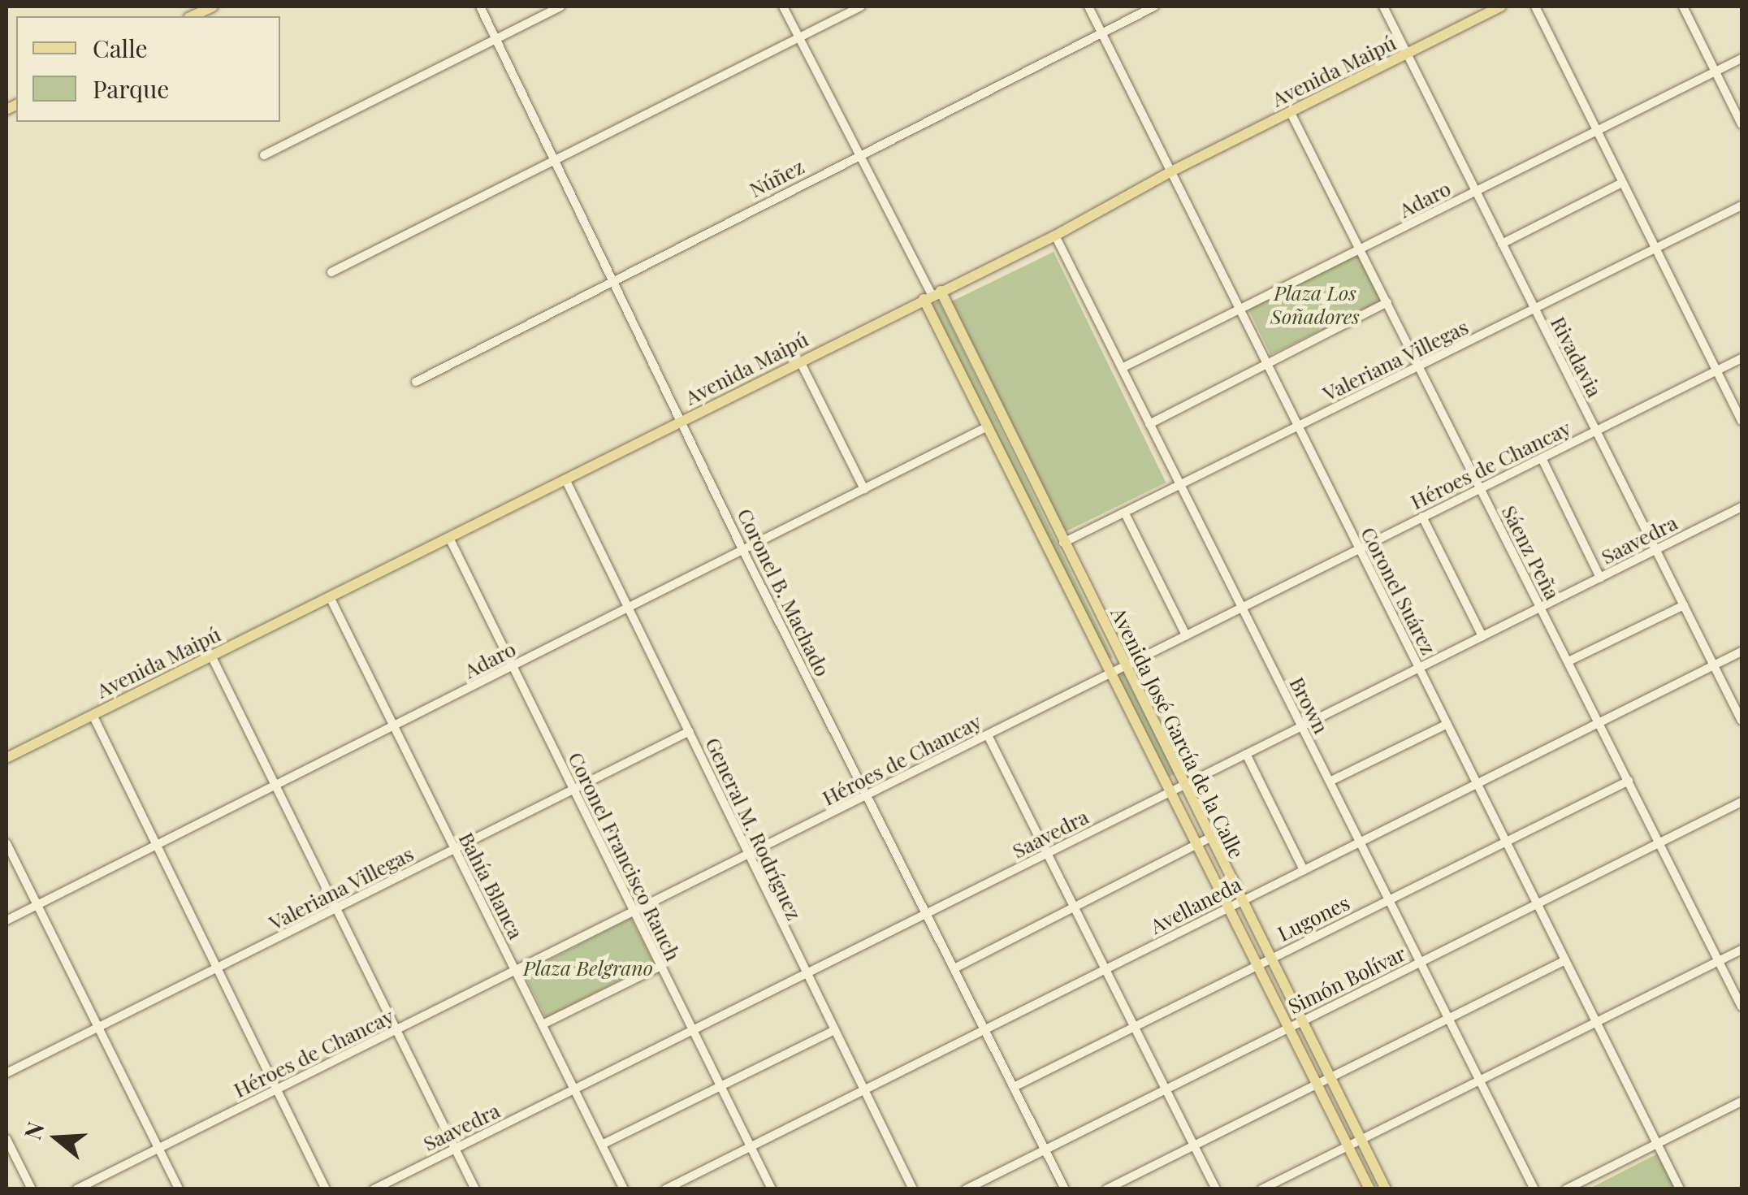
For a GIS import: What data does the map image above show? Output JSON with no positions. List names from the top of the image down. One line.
{"streets":{"main road":["Avenida Maipú","Avenida José García de la Calle"],"street":["Núñez","Adaro","Rivadavia","Valeriana Villegas","Héroes de Chancay","Saavedra","Sáenz Peña","Coronel Suárez","Coronel B. Machado","Brown","General M. Rodríguez","Coronel Francisco Rauch","Bahía Blanca","Avellaneda","Lugones","Simón Bolívar"]},"crossings":[["Avenida Maipú","Rivadavia"],["Avenida Maipú","Sáenz Peña"],["Avenida Maipú","Coronel Suárez"],["Avenida Maipú","Coronel B. Machado"],["Avenida Maipú","Brown"],["Avenida Maipú","Avenida José García de la Calle"],["Avenida Maipú","General M. Rodríguez"],["Avenida Maipú","Coronel Francisco Rauch"],["Avenida Maipú","Bahía Blanca"],["Núñez","Coronel Suárez"],["Núñez","Coronel B. Machado"],["Núñez","Avenida José García de la Calle"],["Adaro","Rivadavia"],["Adaro","Sáenz Peña"],["Adaro","Coronel Suárez"],["Adaro","Coronel B. Machado"],["Adaro","Brown"],["Adaro","Avenida José García de la Calle"],["Adaro","General M. Rodríguez"],["Adaro","Coronel Francisco Rauch"],["Adaro","Bahía Blanca"],["Rivadavia","Valeriana Villegas"],["Rivadavia","Héroes de Chancay"],["Rivadavia","Saavedra"],["Rivadavia","Avellaneda"],["Valeriana Villegas","Sáenz Peña"],["Valeriana Villegas","Coronel Suárez"],["Valeriana Villegas","Brown"],["Valeriana Villegas","Avenida José García de la Calle"],["Valeriana Villegas","General M. Rodríguez"],["Valeriana Villegas","Coronel Francisco Rauch"],["Valeriana Villegas","Bahía Blanca"],["Héroes de Chancay","Sáenz Peña"],["Héroes de Chancay","Coronel Suárez"],["Héroes de Chancay","Coronel B. Machado"],["Héroes de Chancay","Brown"],["Héroes de Chancay","Avenida José García de la Calle"],["Héroes de Chancay","General M. Rodríguez"],["Héroes de Chancay","Coronel Francisco Rauch"],["Héroes de Chancay","Bahía Blanca"],["Saavedra","Sáenz Peña"],["Saavedra","Coronel Suárez"],["Saavedra","Coronel B. Machado"],["Saavedra","Brown"],["Saavedra","Avenida José García de la Calle"],["Saavedra","General M. Rodríguez"],["Saavedra","Coronel Francisco Rauch"],["Saavedra","Bahía Blanca"],["Sáenz Peña","Avellaneda"],["Sáenz Peña","Lugones"],["Sáenz Peña","Simón Bolívar"],["Coronel Suárez","Avellaneda"],["Coronel Suárez","Lugones"],["Coronel Suárez","Simón Bolívar"],["Coronel B. Machado","Avellaneda"],["Coronel B. Machado","Lugones"],["Coronel B. Machado","Simón Bolívar"],["Brown","Avellaneda"],["Brown","Lugones"],["Brown","Simón Bolívar"],["Avenida José García de la Calle","Avellaneda"],["Avenida José García de la Calle","Lugones"],["Avenida José García de la Calle","Simón Bolívar"],["General M. Rodríguez","Avellaneda"],["Coronel Francisco Rauch","Avellaneda"]],"parks":["Plaza Los Soñadores","Plaza Belgrano"],"legend":["Calle","Parque"],"north":"left"}
